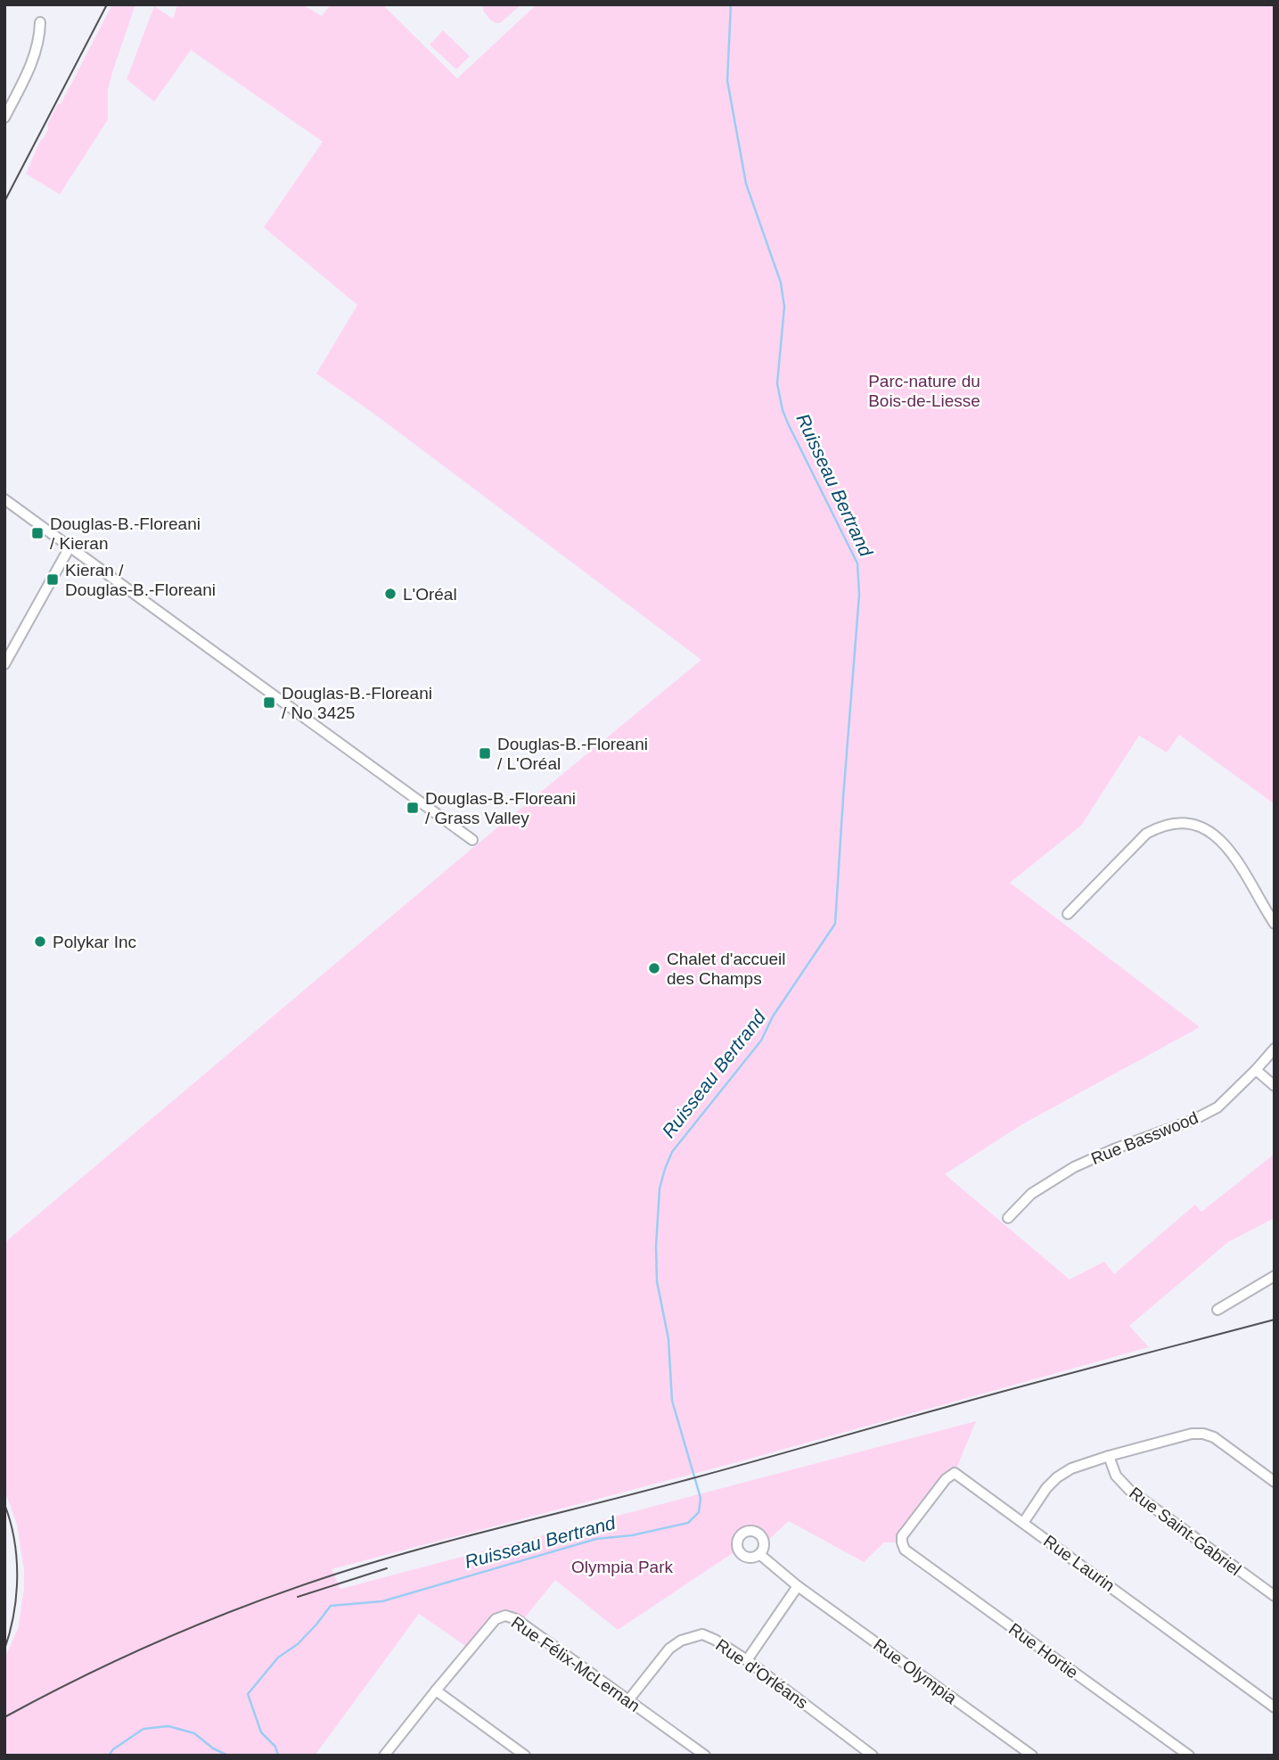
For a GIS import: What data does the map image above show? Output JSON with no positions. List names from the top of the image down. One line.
{"streets":{"street":["Rue Basswood","Rue Saint-Gabriel","Rue Laurin","Rue Hortie","Rue Félix-McLernan","Rue Olympia","Rue d'Orléans"]},"crossings":[["Rue Laurin","Rue Hortie"],["Rue Félix-McLernan","Rue d'Orléans"]],"water":["Ruisseau Bertrand"],"parks":["Parc-nature du Bois-de-Liesse","Olympia Park"],"places":{"transit":["Douglas-B.-Floreani / Kieran","Kieran / Douglas-B.-Floreani","Douglas-B.-Floreani / No 3425","Douglas-B.-Floreani / L'Oréal","Douglas-B.-Floreani / Grass Valley"],"other":["L'Oréal","Polykar Inc","Chalet d'accueil des Champs"]}}
